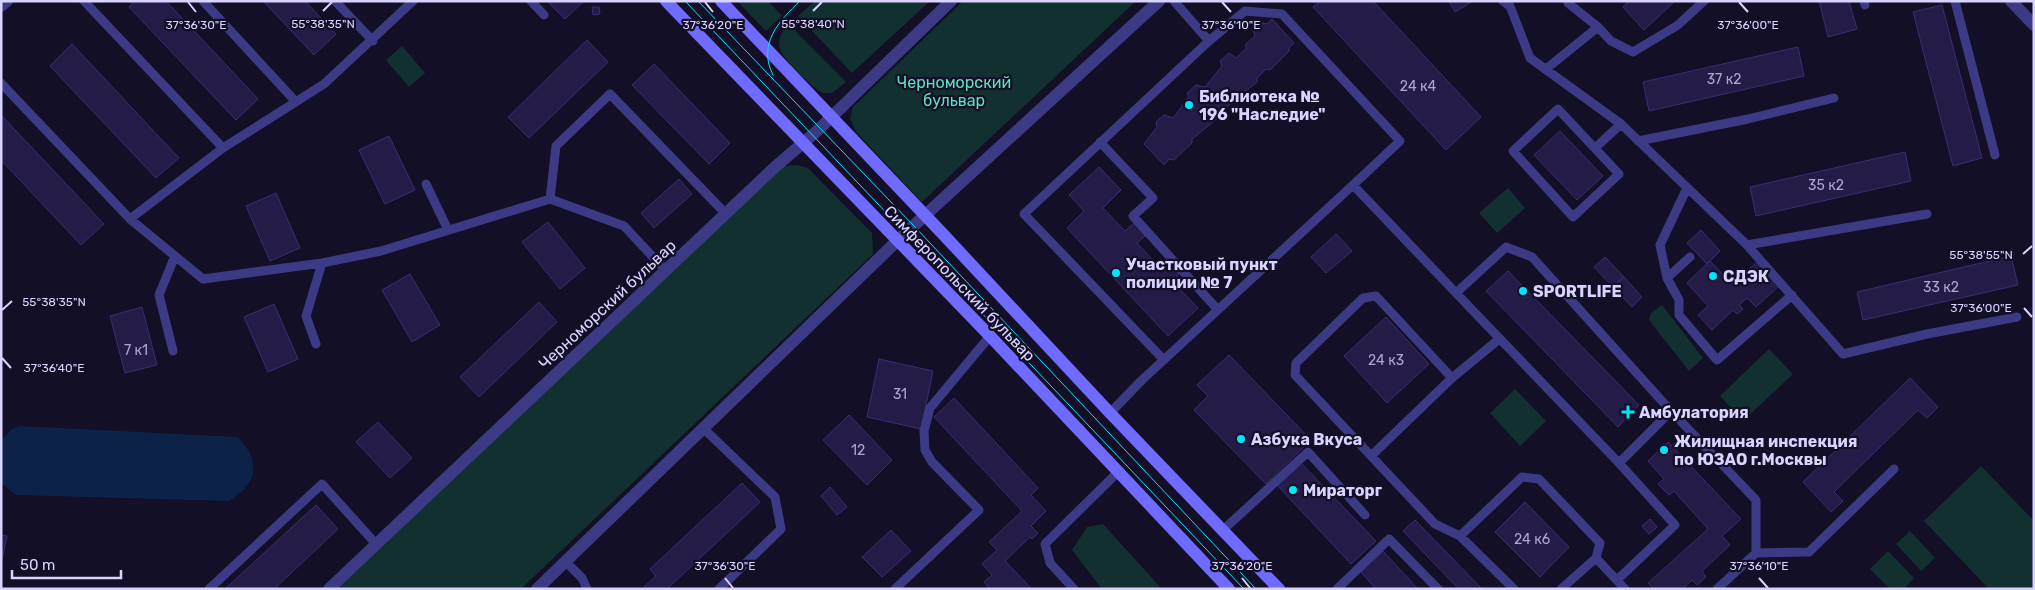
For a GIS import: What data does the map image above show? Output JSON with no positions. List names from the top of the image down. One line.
{"streets":{"main road":["Симферопольский бульвар"],"street":["Черноморский бульвар"]},"crossings":[["Симферопольский бульвар","Черноморский бульвар"]],"parks":["Черноморский бульвар"],"places":{"other":["Библиотека № 196 \"Наследие\"","Участковый пункт полиции № 7","СДЭК","SPORTLIFE","Азбука Вкуса","Жилищная инспекция по ЮЗАО г.Москвы","Мираторг"],"health":["Амбулатория"]},"house_numbers":["37 к2","24 к4","35 к2","33 к2","7 к1","24 к3","31","12","24 к6"],"scale_bar":"50 m","coordinates":["55°38'35\"N","55°38'40\"N","37°36'30\"E","37°36'20\"E","37°36'10\"E","37°36'00\"E","55°38'55\"N","37°36'40\"E"]}
